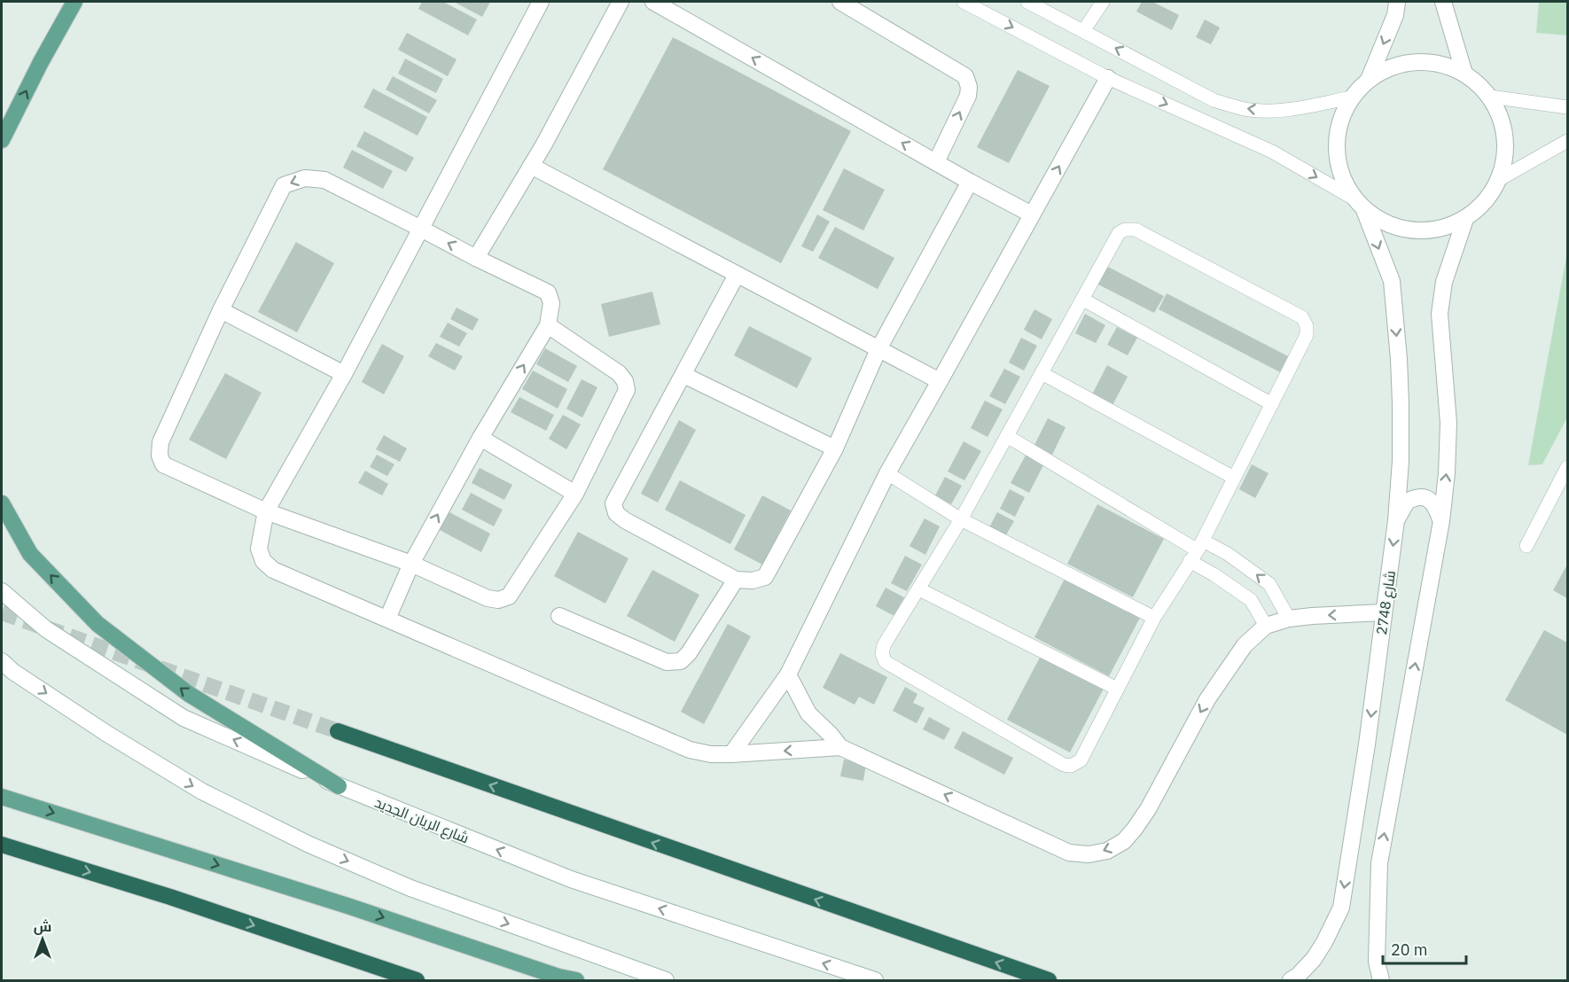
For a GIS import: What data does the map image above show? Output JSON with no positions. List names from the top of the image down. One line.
{"streets":{"street":["شارع 2748","شارع الريان الجديد"]},"scale_bar":"20 m","north":"top"}
